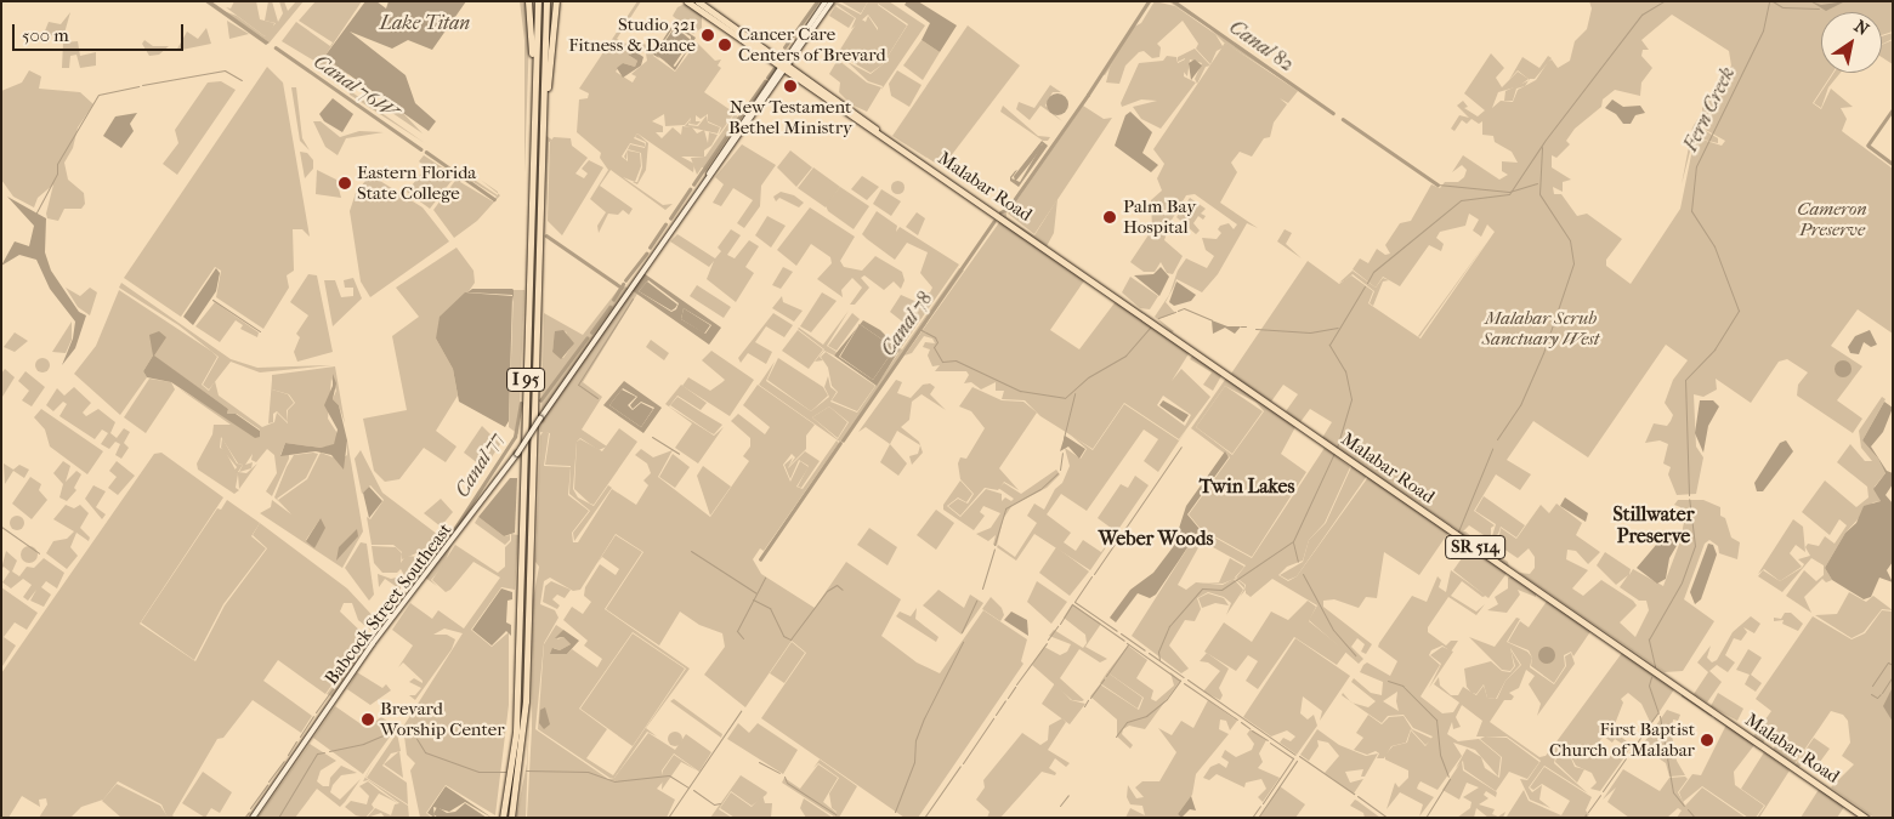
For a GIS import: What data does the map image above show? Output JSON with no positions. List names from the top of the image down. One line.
{"streets":{"highway":["I 95"],"main road":["Malabar Road","SR 514","Babcock Street Southeast"]},"crossings":[["Malabar Road","Babcock Street Southeast"]],"districts":["Twin Lakes","Stillwater Preserve","Weber Woods"],"water":["Lake Titan","Canal 82","Canal 76W","Fern Creek","Canal 78","Canal 77"],"parks":["Cameron Preserve","Malabar Scrub Sanctuary West"],"places":["Studio 321 Fitness & Dance","Cancer Care Centers of Brevard","New Testament Bethel Ministry","Eastern Florida State College","Palm Bay Hospital","Brevard Worship Center","First Baptist Church of Malabar"],"scale_bar":"500 m","north":"top right"}
